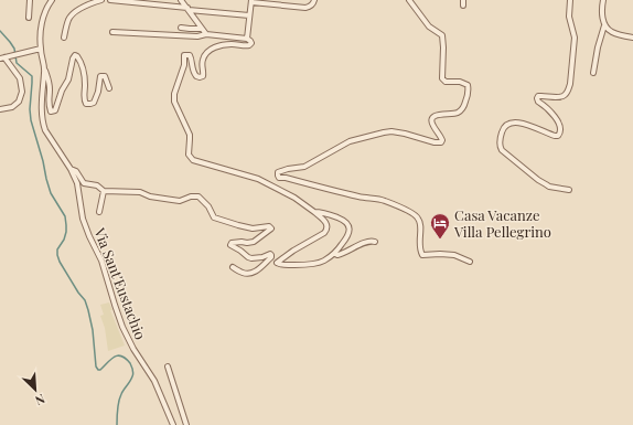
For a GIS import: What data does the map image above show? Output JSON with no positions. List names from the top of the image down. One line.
{"streets":{"street":["Via Sant'Eustachio"]},"places":{"hotel":["Casa Vacanze Villa Pellegrino"]},"north":"bottom right"}
